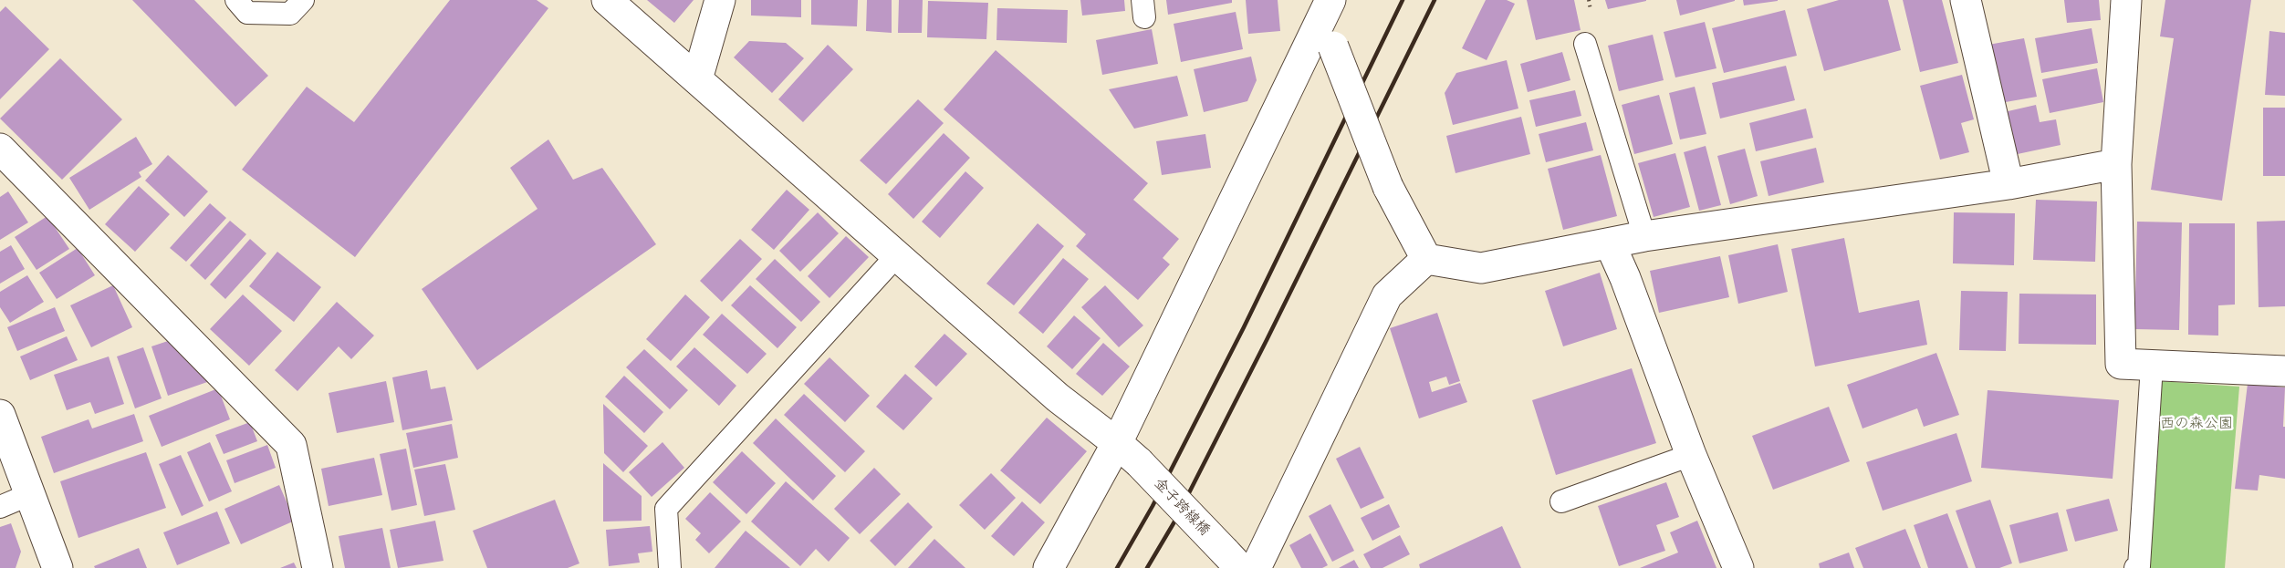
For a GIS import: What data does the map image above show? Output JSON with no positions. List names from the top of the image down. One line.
{"streets":{"street":["金子跨線橋"]},"parks":["西の森公園"]}
